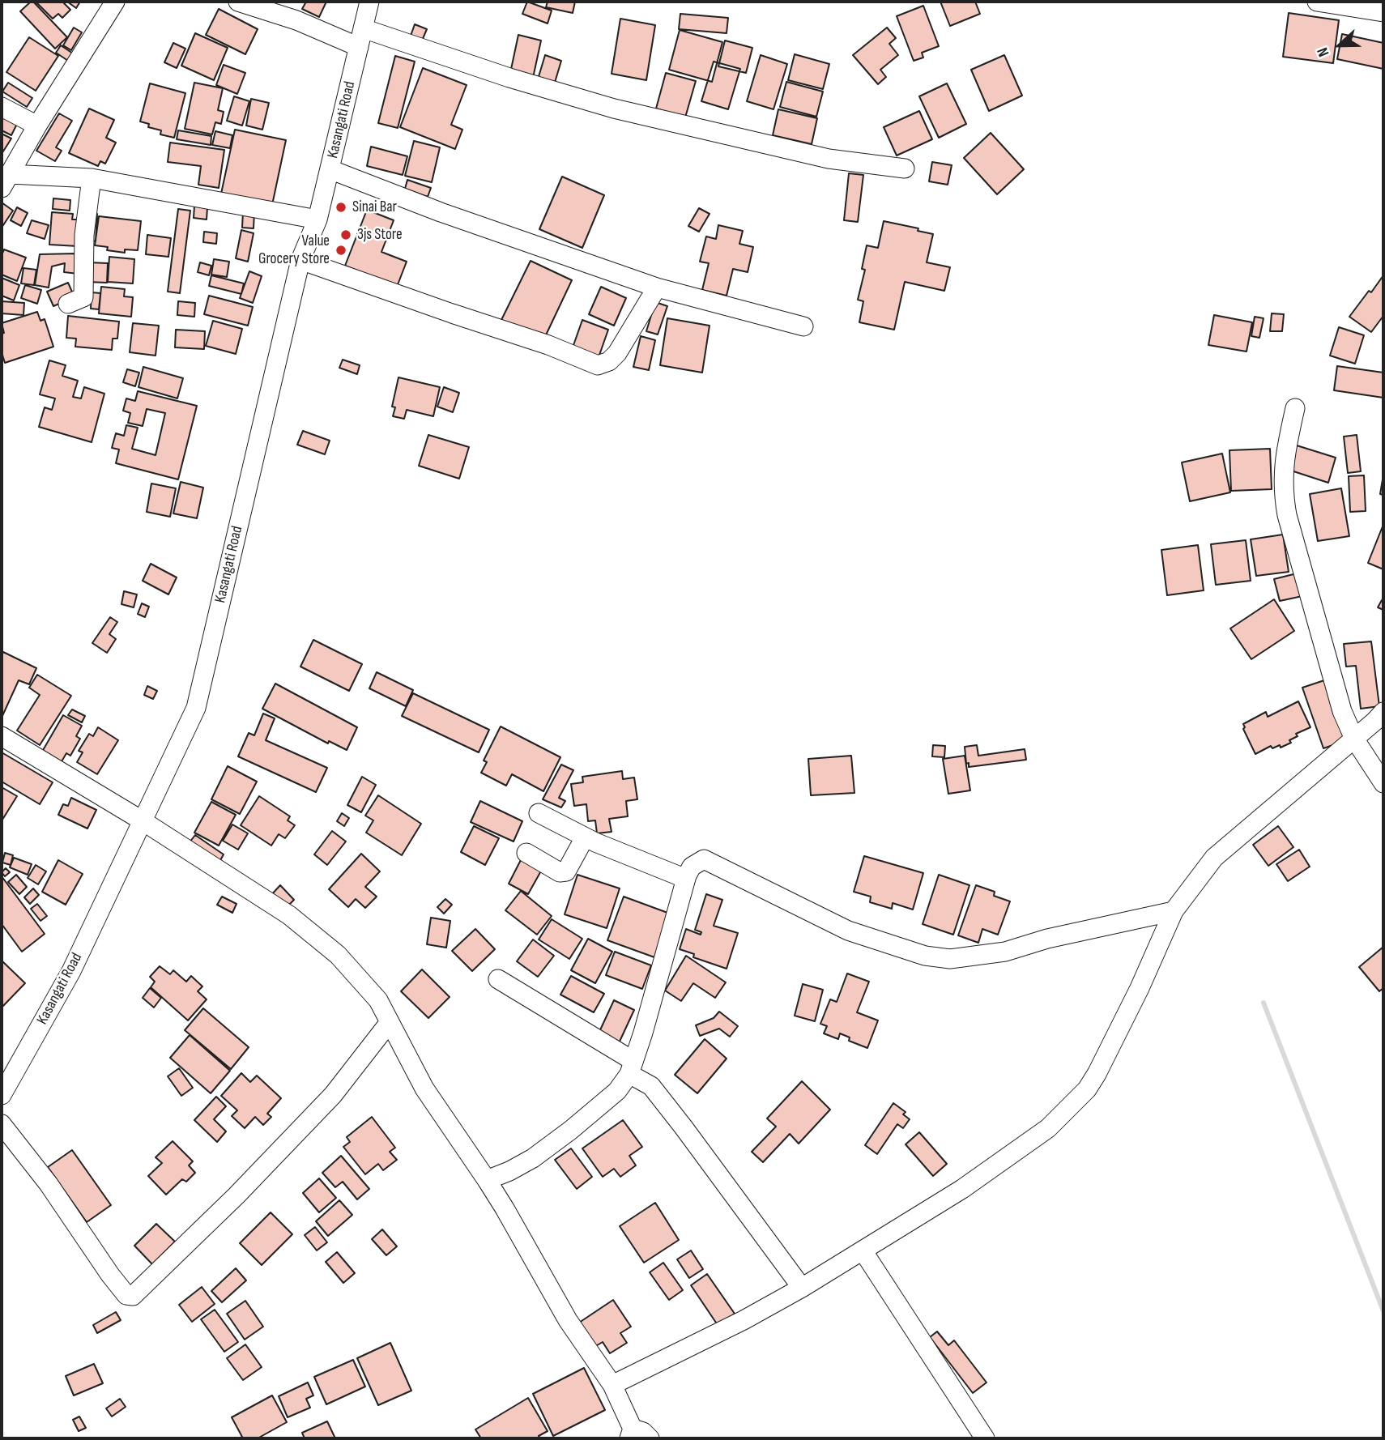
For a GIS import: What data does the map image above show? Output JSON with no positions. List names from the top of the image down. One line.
{"streets":{"street":["Kasangati Road"]},"places":["Sinai Bar","3js Store","Value Grocery Store"],"north":"left"}
